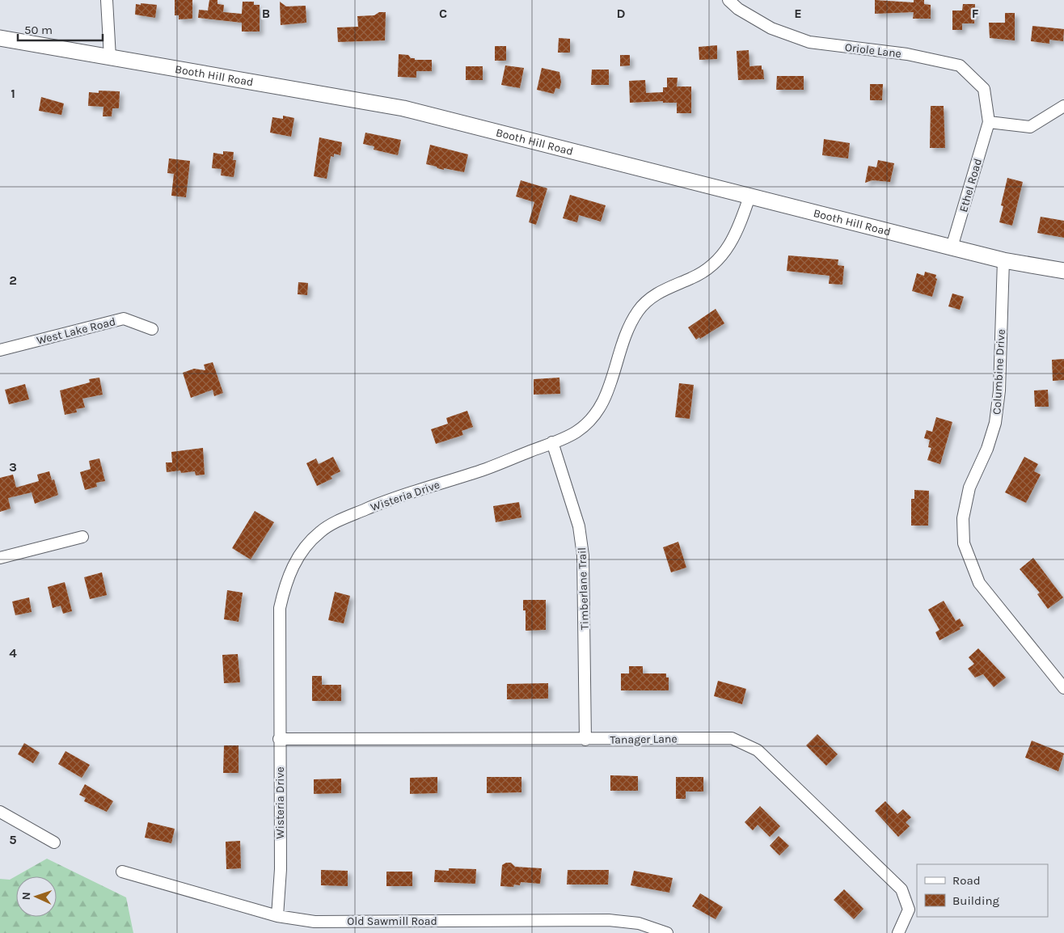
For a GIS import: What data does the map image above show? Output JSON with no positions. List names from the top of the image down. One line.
{"streets":{"street":["Oriole Lane","Booth Hill Road","Ethel Road","West Lake Road","Columbine Drive","Wisteria Drive","Timberlane Trail","Tanager Lane","Old Sawmill Road"]},"crossings":[["Oriole Lane","Ethel Road"],["Booth Hill Road","Ethel Road"],["Booth Hill Road","Columbine Drive"],["Booth Hill Road","Wisteria Drive"],["Wisteria Drive","Timberlane Trail"],["Wisteria Drive","Tanager Lane"],["Wisteria Drive","Old Sawmill Road"],["Timberlane Trail","Tanager Lane"]],"legend":["Road","Building"],"scale_bar":"50 m","north":"left","grid":{"columns":["B","C","D","E","F"],"rows":["1","2","3","4","5"]}}
